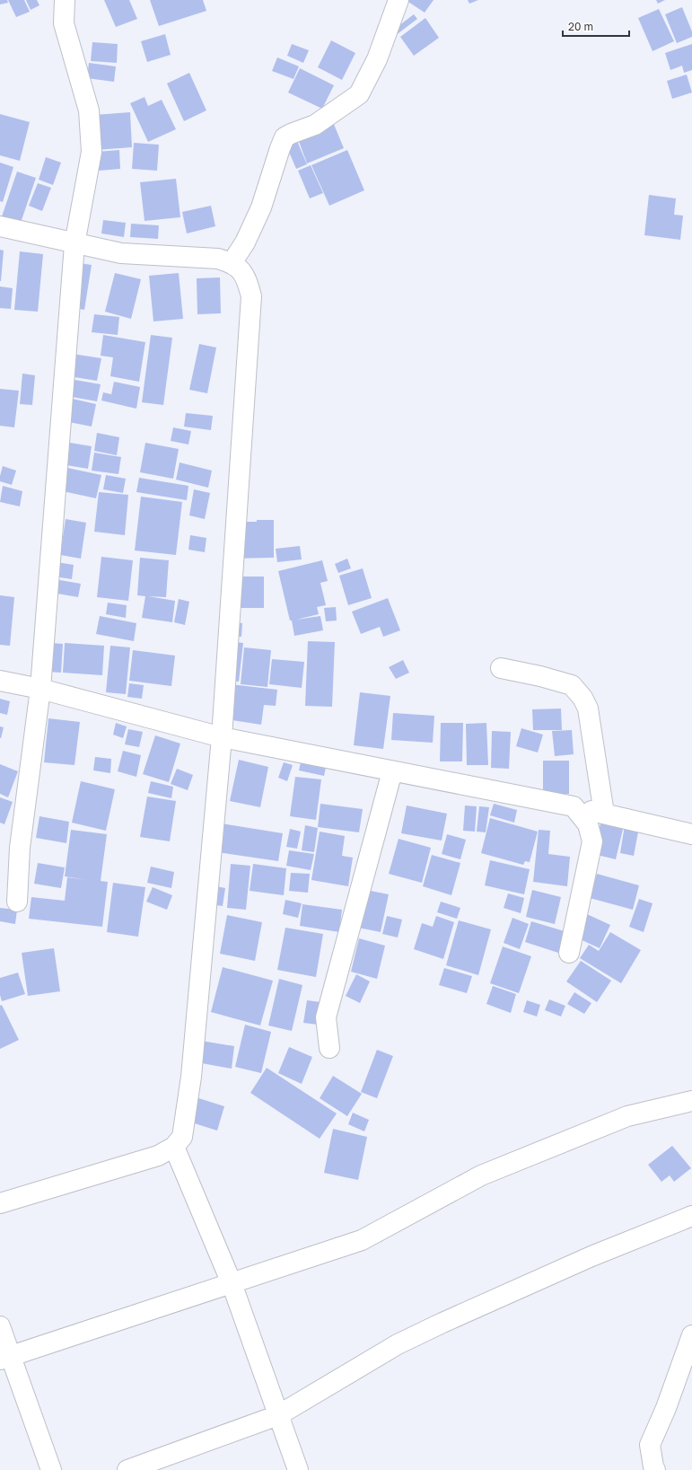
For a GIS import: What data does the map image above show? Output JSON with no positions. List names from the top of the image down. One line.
{"scale_bar":"20 m"}
